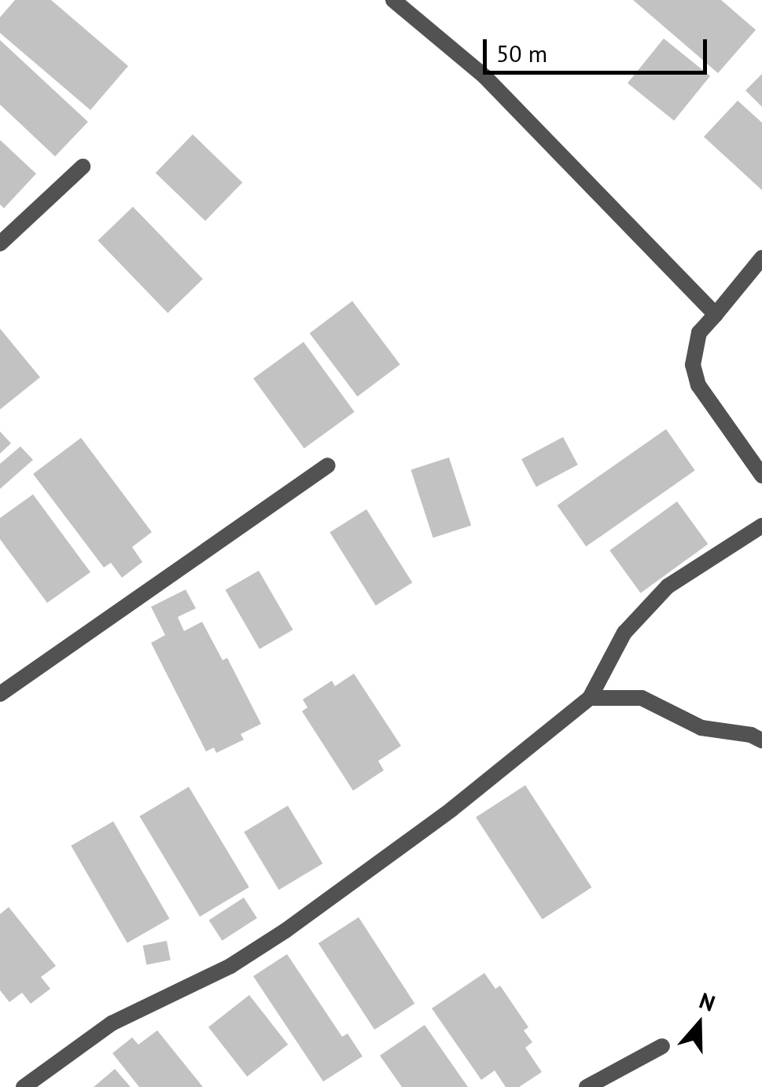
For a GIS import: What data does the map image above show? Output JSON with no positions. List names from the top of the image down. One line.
{"scale_bar":"50 m","north":"top"}
